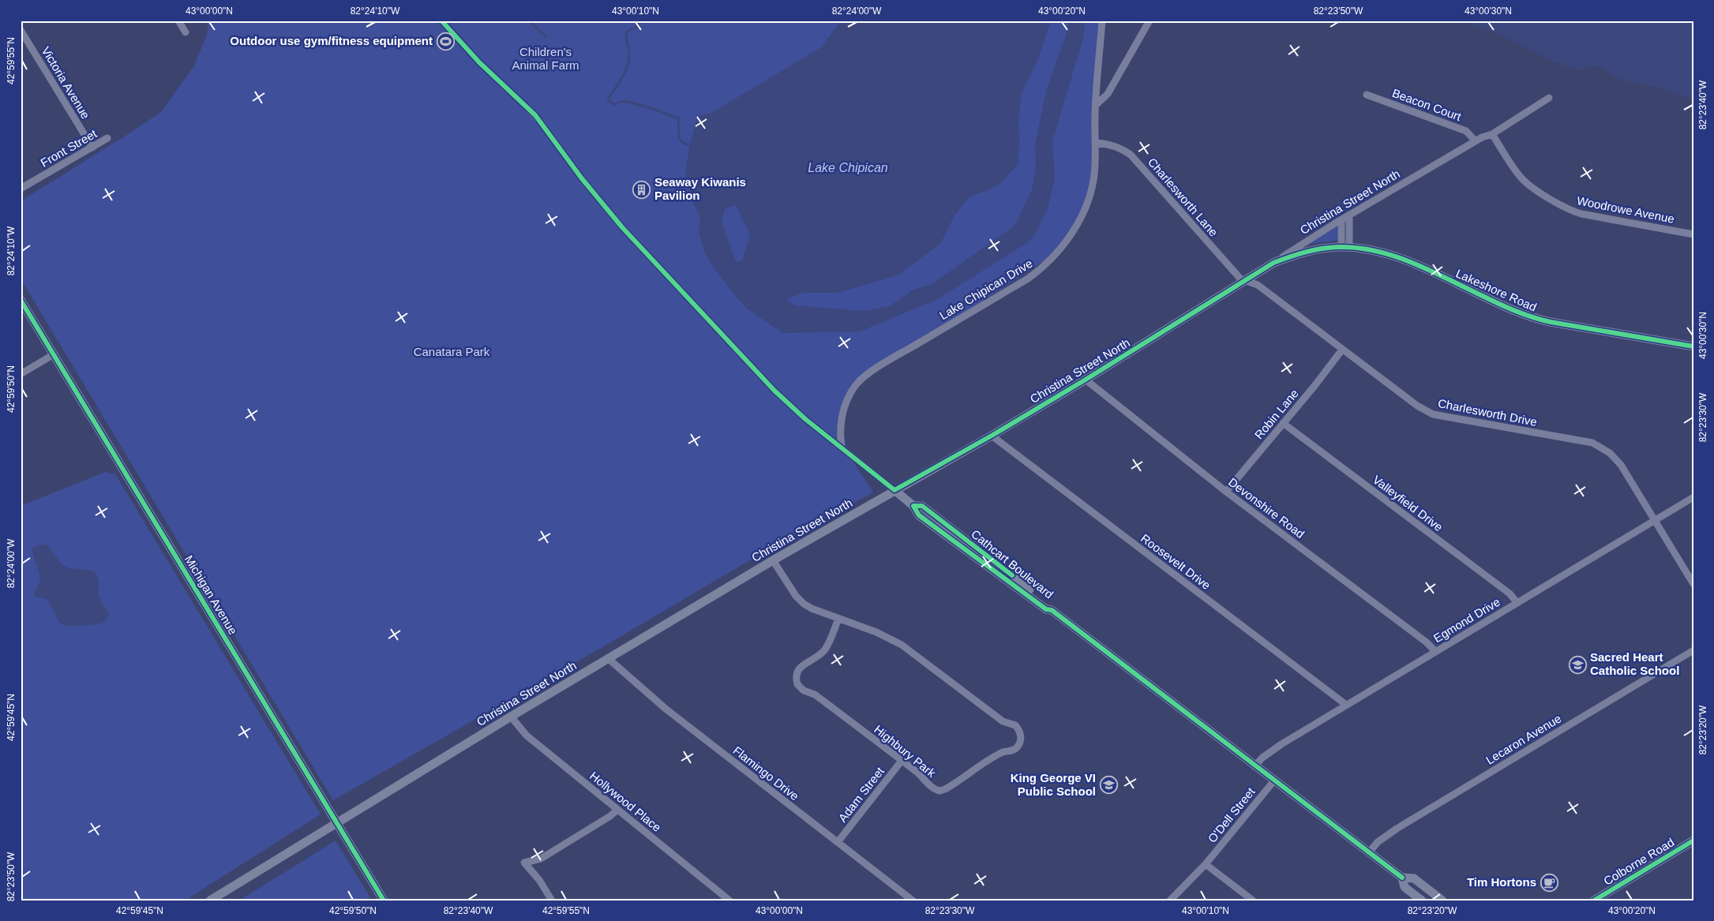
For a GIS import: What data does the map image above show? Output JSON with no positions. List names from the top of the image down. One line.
{"streets":{"main road":["Christina Street North","Lakeshore Road","Cathcart Boulevard","Michigan Avenue","Colborne Road"],"street":["Victoria Avenue","Beacon Court","Front Street","Charlesworth Lane","Woodrowe Avenue","Lake Chipican Drive","Charlesworth Drive","Robin Lane","Valleyfield Drive","Devonshire Road","Roosevelt Drive","Egmond Drive","Lecaron Avenue","Highbury Park","Flamingo Drive","Adam Street","Hollywood Place","O'Dell Street"]},"crossings":[["Victoria Avenue","Front Street"],["Beacon Court","Christina Street North"],["Charlesworth Lane","Christina Street North"],["Charlesworth Lane","Lake Chipican Drive"],["Charlesworth Lane","Charlesworth Drive"],["Christina Street North","Woodrowe Avenue"],["Christina Street North","Lakeshore Road"],["Christina Street North","Charlesworth Drive"],["Christina Street North","Devonshire Road"],["Christina Street North","Roosevelt Drive"],["Christina Street North","Cathcart Boulevard"],["Christina Street North","Michigan Avenue"],["Christina Street North","Highbury Park"],["Christina Street North","Flamingo Drive"],["Christina Street North","Hollywood Place"],["Charlesworth Drive","Robin Lane"],["Charlesworth Drive","Egmond Drive"],["Robin Lane","Valleyfield Drive"],["Robin Lane","Devonshire Road"],["Valleyfield Drive","Egmond Drive"],["Devonshire Road","Egmond Drive"],["Roosevelt Drive","Egmond Drive"],["Cathcart Boulevard","Egmond Drive"],["Cathcart Boulevard","Lecaron Avenue"],["Cathcart Boulevard","O'Dell Street"],["Highbury Park","Adam Street"],["Flamingo Drive","Adam Street"]],"water":["Lake Chipican"],"parks":["Children's Animal Farm","Canatara Park"],"places":{"sports":["Outdoor use gym/fitness equipment"],"building":["Seaway Kiwanis Pavilion"],"school or university":["Sacred Heart Catholic School","King George VI Public School"],"cafe":["Tim Hortons"]},"coordinates":["43°00'00\"N","82°24'10\"W","43°00'10\"N","82°24'00\"W","43°00'20\"N","82°23'50\"W","43°00'30\"N","42°59'55\"N","82°23'40\"W","42°59'50\"N","82°23'30\"W","42°59'45\"N","82°23'20\"W"]}
